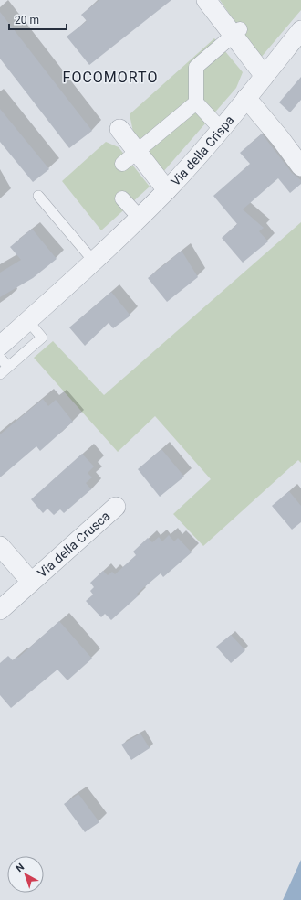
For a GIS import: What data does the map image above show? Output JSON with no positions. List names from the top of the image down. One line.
{"streets":{"street":["Via della Crispa","Via della Crusca"]},"districts":["FOCOMORTO"],"scale_bar":"20 m","north":"top left"}
